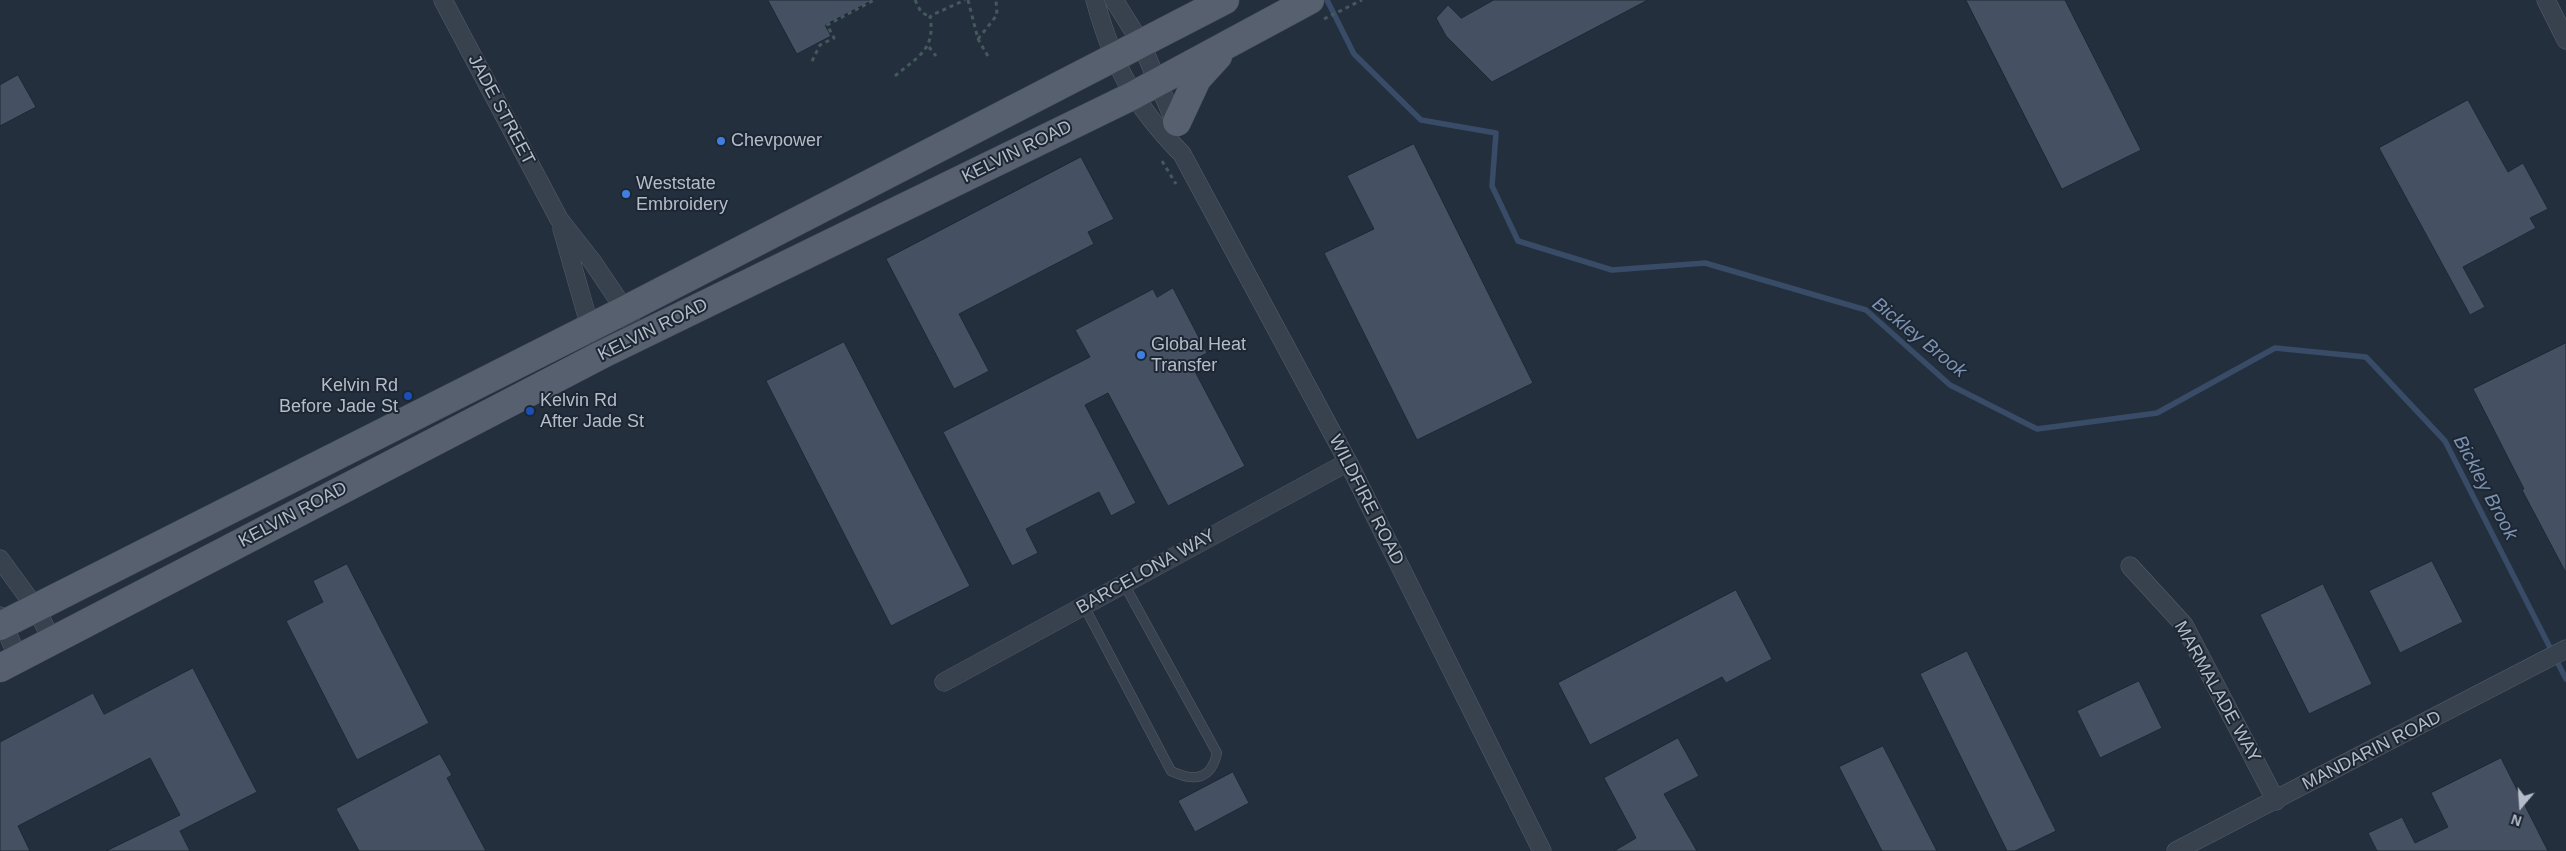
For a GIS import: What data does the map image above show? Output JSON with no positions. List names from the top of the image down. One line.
{"streets":{"main road":["KELVIN ROAD"],"street":["JADE STREET","WILDFIRE ROAD","BARCELONA WAY","MARMALADE WAY","MANDARIN ROAD"]},"crossings":[["JADE STREET","KELVIN ROAD"],["KELVIN ROAD","WILDFIRE ROAD"],["WILDFIRE ROAD","BARCELONA WAY"],["MARMALADE WAY","MANDARIN ROAD"]],"water":["Bickley Brook"],"places":["Chevpower","Weststate Embroidery","Global Heat Transfer","Kelvin Rd Before Jade St","Kelvin Rd After Jade St"],"north":"bottom"}
